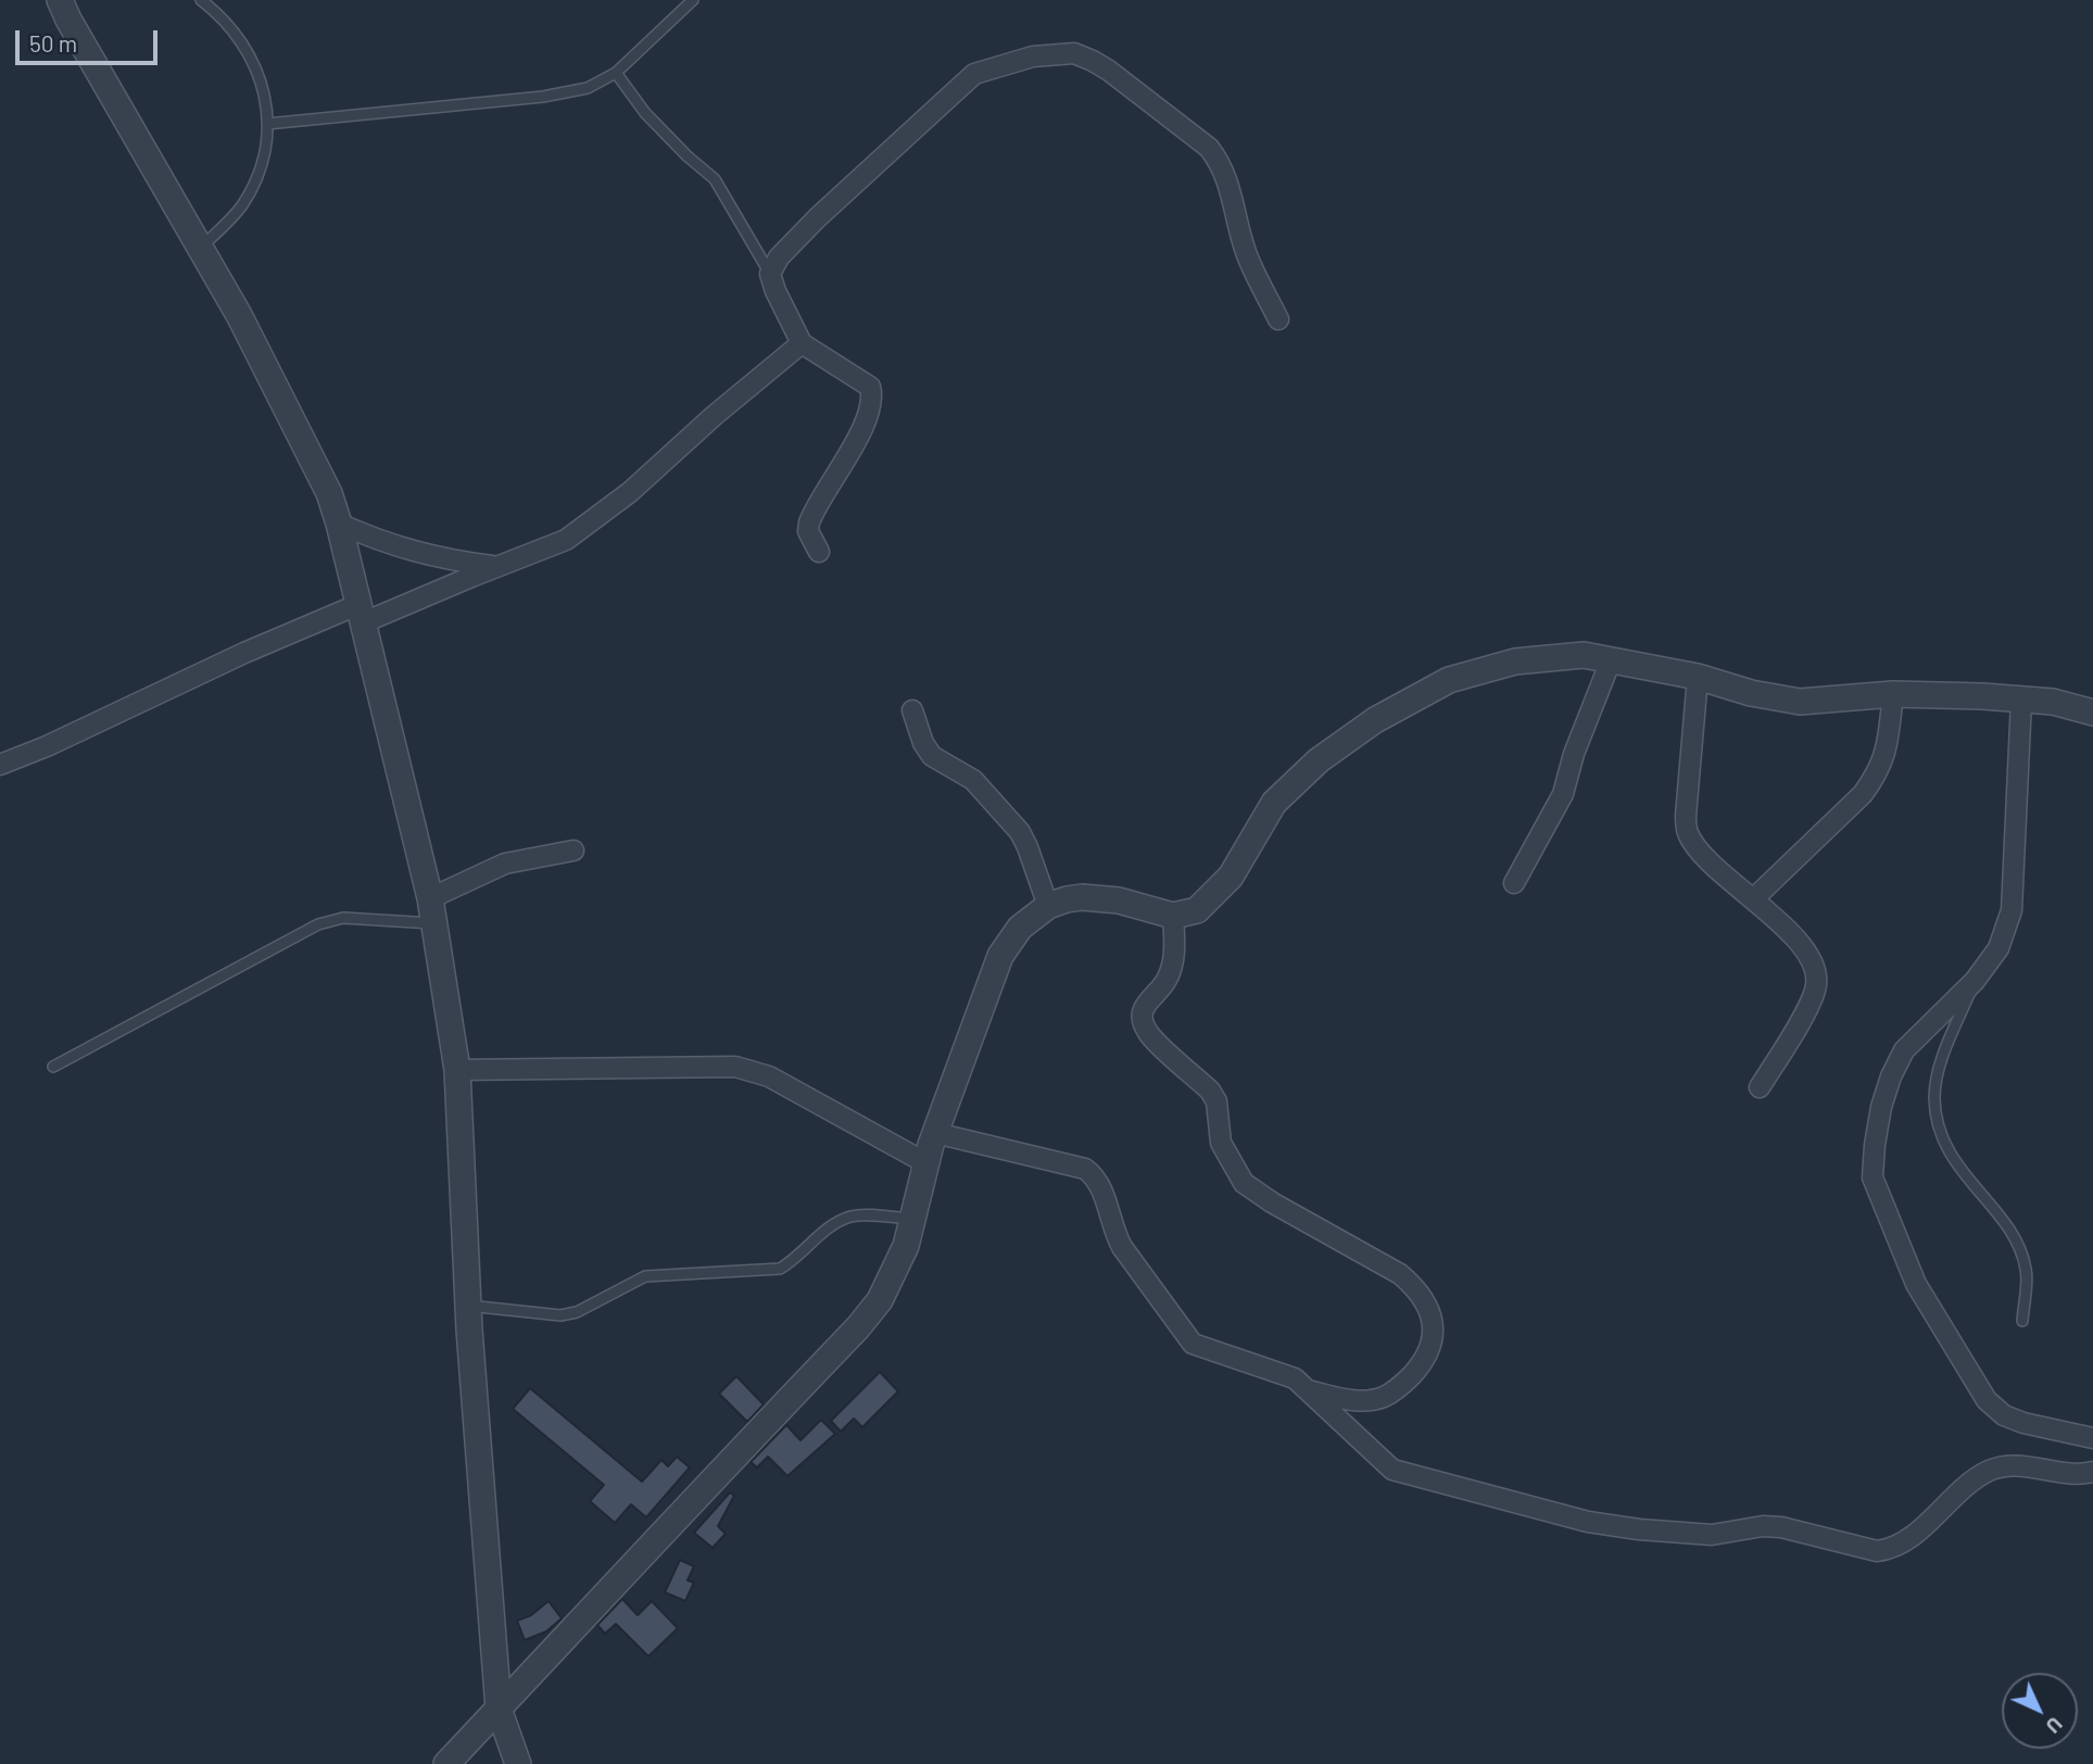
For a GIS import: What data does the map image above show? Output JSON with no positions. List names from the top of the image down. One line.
{"scale_bar":"50 m","north":"bottom right"}
